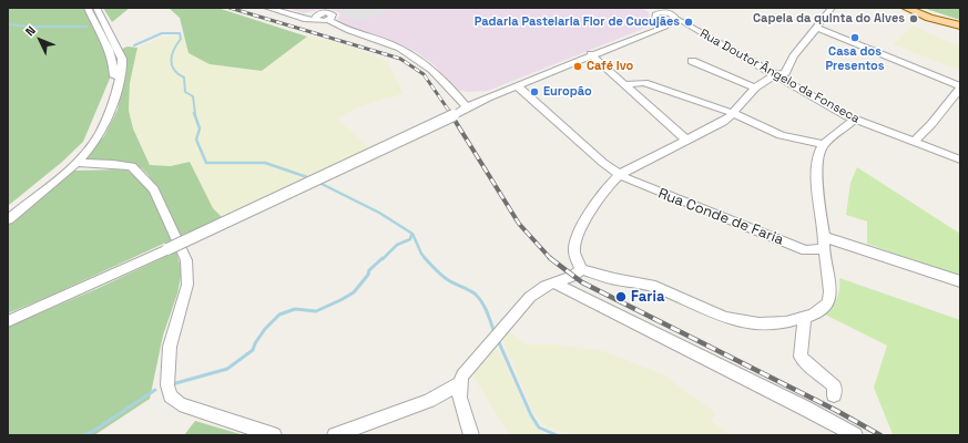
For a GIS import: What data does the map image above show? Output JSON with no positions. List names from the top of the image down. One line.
{"streets":{"street":["Rua Doutor Ângelo da Fonseca","Rua Conde de Faria"]},"places":["Capela da quinta do Alves","Padaria Pastelaria Flor de Cucujães","Casa dos Presentos","Café Ivo","Europão","Faria"],"north":"top left"}
